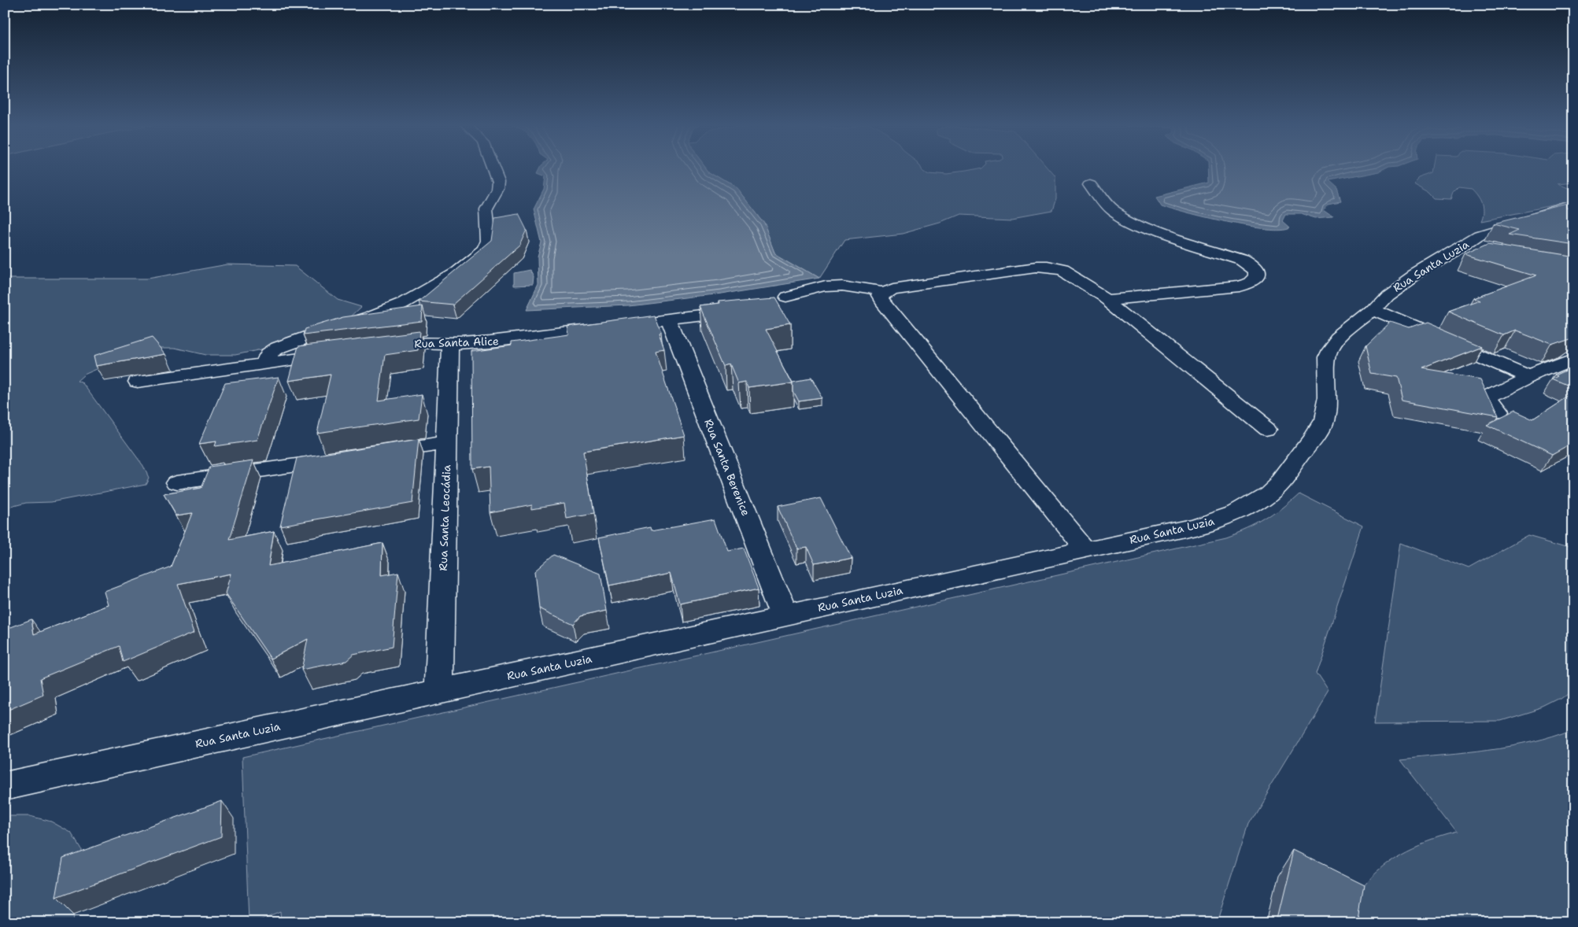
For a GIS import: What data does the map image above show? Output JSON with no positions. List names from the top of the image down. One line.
{"streets":{"street":["Rua Santa Luzia","Rua Santa Alice","Rua Santa Berenice","Rua Santa Leocádia"]},"crossings":[["Rua Santa Luzia","Rua Santa Berenice"],["Rua Santa Luzia","Rua Santa Leocádia"],["Rua Santa Alice","Rua Santa Berenice"],["Rua Santa Alice","Rua Santa Leocádia"]]}
